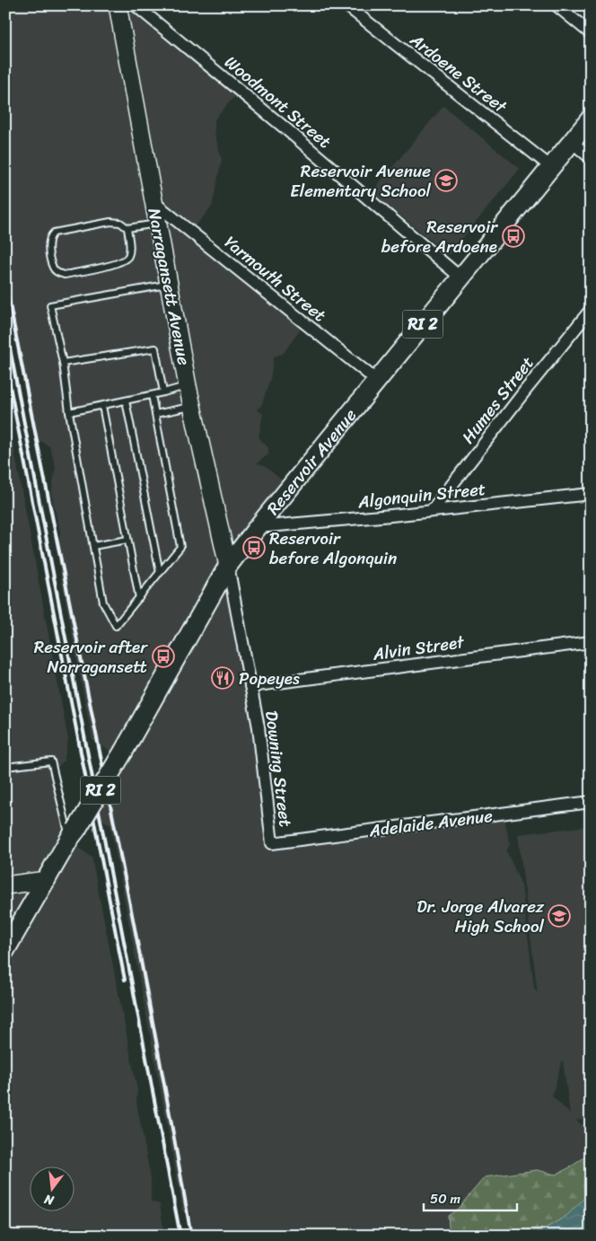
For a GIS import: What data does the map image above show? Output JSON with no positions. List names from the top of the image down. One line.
{"streets":{"main road":["RI 2","Reservoir Avenue"],"street":["Ardoene Street","Woodmont Street","Yarmouth Street","Narragansett Avenue","Humes Street","Algonquin Street","Alvin Street","Downing Street","Adelaide Avenue"]},"crossings":[["Ardoene Street","Reservoir Avenue"],["Woodmont Street","Reservoir Avenue"],["Yarmouth Street","Narragansett Avenue"],["Yarmouth Street","Reservoir Avenue"],["Narragansett Avenue","Reservoir Avenue"],["Narragansett Avenue","Downing Street"],["Humes Street","Algonquin Street"],["Reservoir Avenue","Algonquin Street"],["Reservoir Avenue","Downing Street"],["Alvin Street","Downing Street"],["Downing Street","Adelaide Avenue"]],"places":{"school or university":["Reservoir Avenue Elementary School","Dr. Jorge Alvarez High School"],"bus stop":["Reservoir before Ardoene","Reservoir before Algonquin","Reservoir after Narragansett"],"restaurant":["Popeyes"]},"scale_bar":"50 m","north":"bottom"}
